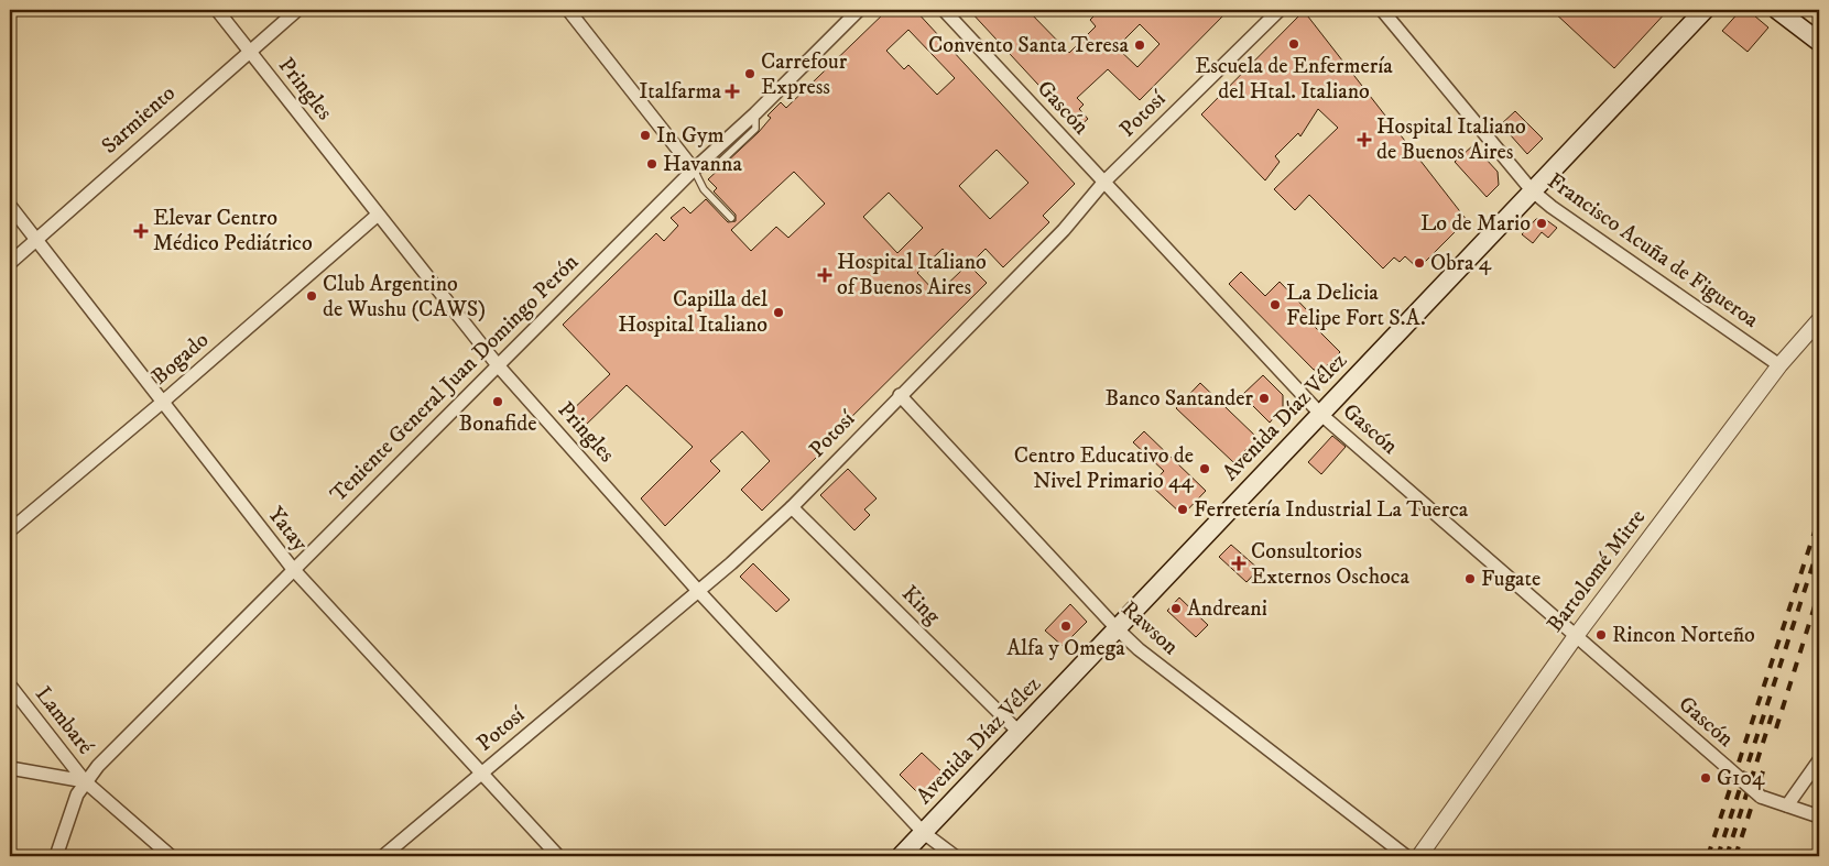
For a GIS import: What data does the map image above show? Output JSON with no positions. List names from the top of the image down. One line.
{"streets":{"main road":["Avenida Díaz Vélez"],"street":["Pringles","Gascón","Potosí","Sarmiento","Francisco Acuña de Figueroa","Bogado","Teniente General Juan Domingo Perón","Yatay","Bartolomé Mitre","King","Rawson","Lambaré"]},"crossings":[["Pringles","Potosí"],["Pringles","Sarmiento"],["Pringles","Bogado"],["Pringles","Teniente General Juan Domingo Perón"],["Pringles","Avenida Díaz Vélez"],["Gascón","Potosí"],["Gascón","Avenida Díaz Vélez"],["Gascón","Bartolomé Mitre"],["Potosí","Yatay"],["Potosí","King"],["Potosí","Rawson"],["Sarmiento","Yatay"],["Francisco Acuña de Figueroa","Avenida Díaz Vélez"],["Francisco Acuña de Figueroa","Bartolomé Mitre"],["Bogado","Yatay"],["Teniente General Juan Domingo Perón","Yatay"],["Teniente General Juan Domingo Perón","Lambaré"],["Avenida Díaz Vélez","King"],["Avenida Díaz Vélez","Rawson"]],"places":{"other":["Escuela de Enfermería del Htal. Italiano","Convento Santa Teresa","Carrefour Express","In Gym","Havanna","Lo de Mario","Obra 4","Club Argentino de Wushu (CAWS)","La Delicia Felipe Fort S.A.","Capilla del Hospital Italiano","Banco Santander","Bonafide","Centro Educativo de Nivel Primario 44","Ferretería Industrial La Tuerca","Fugate","Andreani","Alfa y Omega","Rincon Norteño","G104"],"health":["Italfarma","Hospital Italiano de Buenos Aires","Elevar Centro Médico Pediátrico","Hospital Italiano of Buenos Aires","Consultorios Externos Oschoca"]}}
